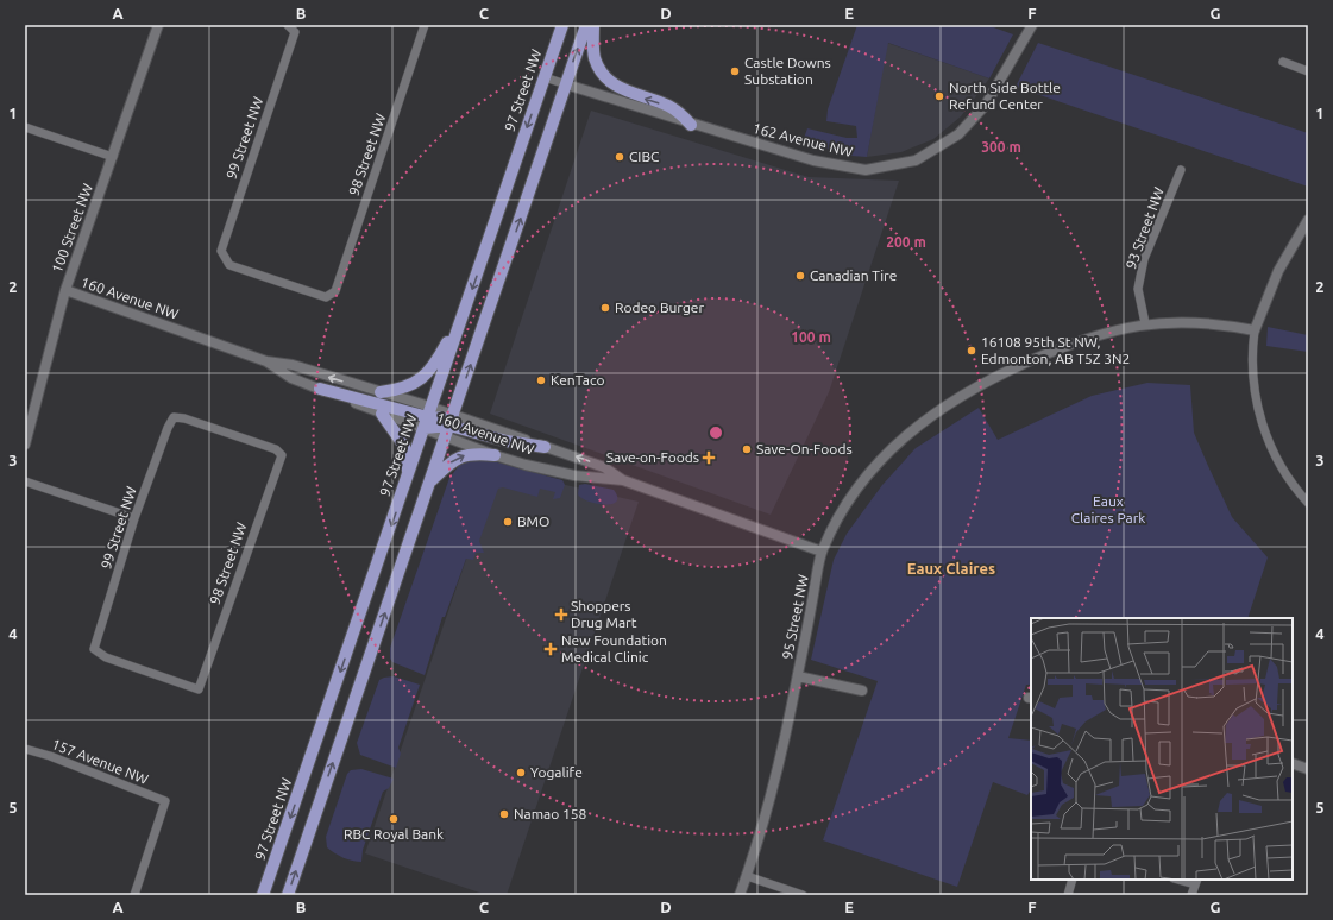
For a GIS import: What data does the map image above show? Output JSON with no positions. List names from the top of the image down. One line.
{"streets":{"main road":["97 Street NW"],"street":["99 Street NW","162 Avenue NW","98 Street NW","100 Street NW","93 Street NW","160 Avenue NW","95 Street NW","157 Avenue NW"]},"crossings":[["97 Street NW","162 Avenue NW"],["97 Street NW","160 Avenue NW"],["99 Street NW","98 Street NW"],["100 Street NW","160 Avenue NW"],["93 Street NW","95 Street NW"],["160 Avenue NW","95 Street NW"]],"districts":["Eaux Claires"],"parks":["Eaux Claires Park"],"places":{"other":["Castle Downs Substation","North Side Bottle Refund Center","CIBC","Canadian Tire","Rodeo Burger","16108 95th St NW, Edmonton, AB T5Z 3N2","KenTaco","Save-On-Foods","BMO","Yogalife","Namao 158","RBC Royal Bank"],"health":["Save-on-Foods","Shoppers Drug Mart","New Foundation Medical Clinic"]},"grid":{"columns":["A","B","C","D","E","F","G"],"rows":["1","2","3","4","5"]},"rings":["300 m","200 m","100 m"]}
